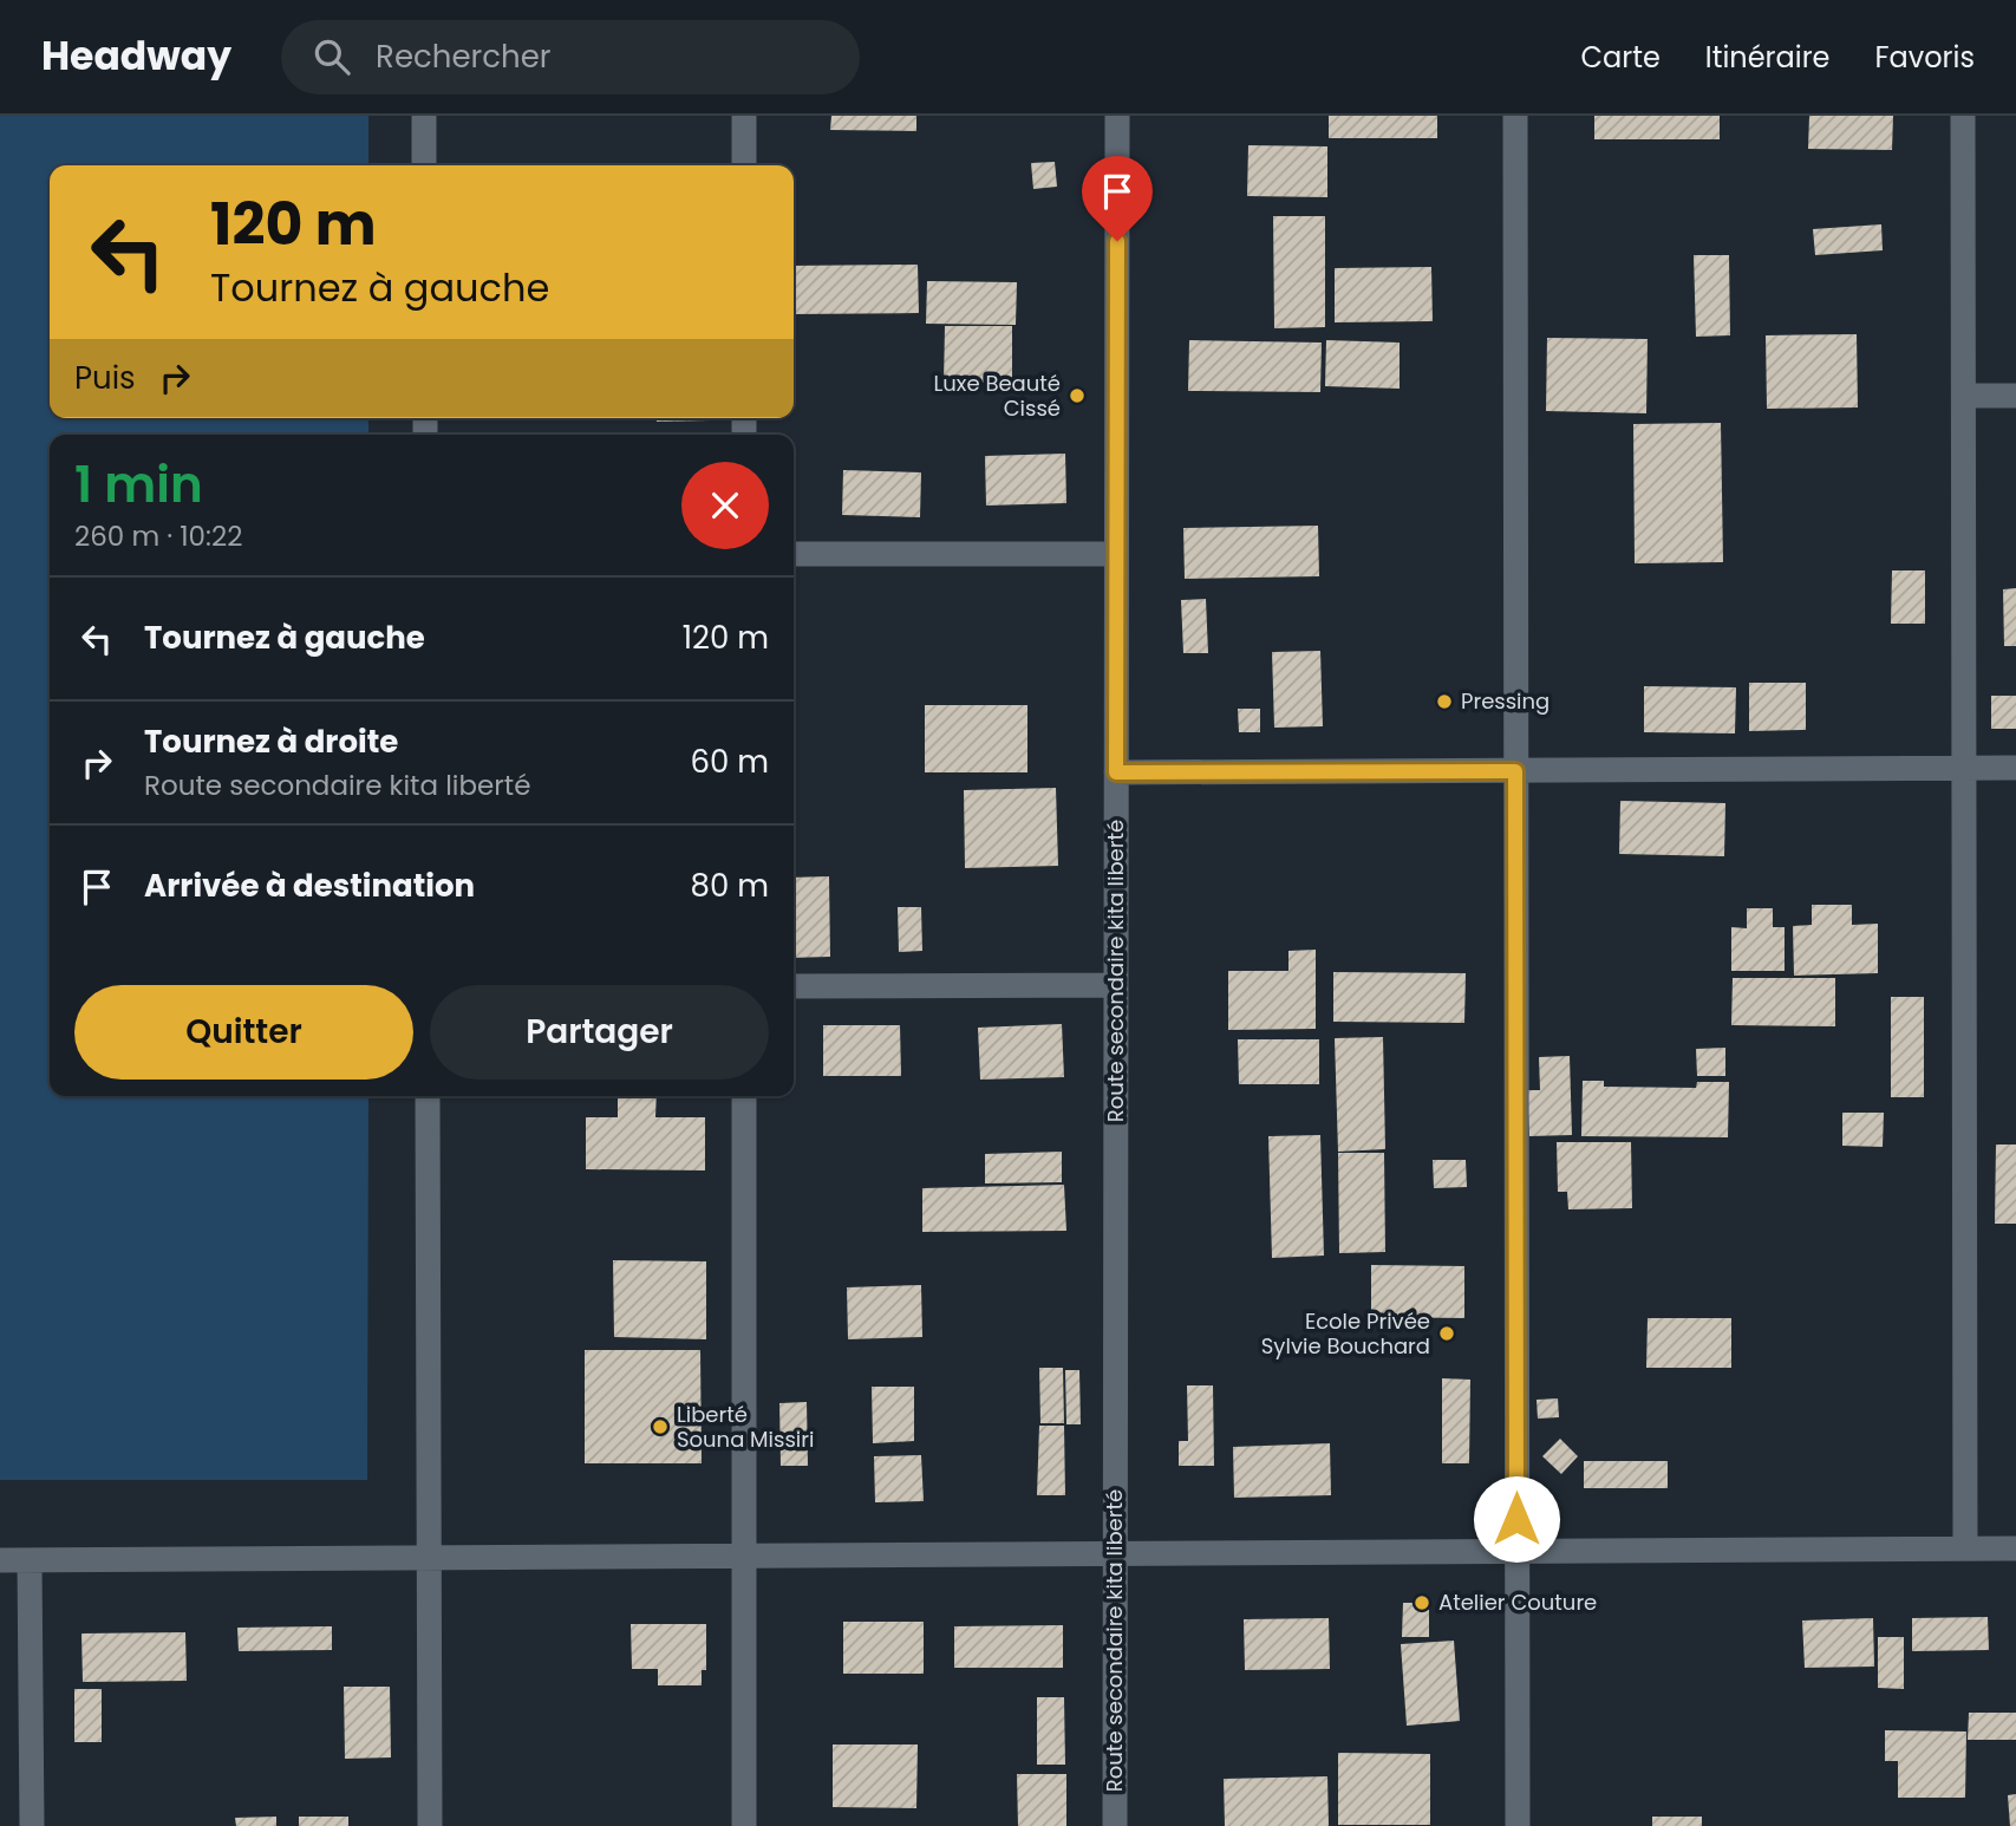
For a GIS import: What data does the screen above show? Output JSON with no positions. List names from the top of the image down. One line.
{"streets":{"street":["Route secondaire kita liberté"]},"places":["Luxe Beauté Cissé","Pressing","Ecole Privée Sylvie Bouchard","Liberté Souna Missiri","Atelier Couture"],"page":{"header":"Headway","search":"Rechercher","nav":["Carte","Itinéraire","Favoris"],"turn":["120 m","Tournez à gauche"],"then":"Puis","heading":["1 min","260 m · 10:22"],"list":[{"name":"Tournez à gauche","value":"120 m"},{"name":"Tournez à droite","note":"Route secondaire kita liberté","value":"60 m"},{"name":"Arrivée à destination","value":"80 m"}],"buttons":["Quitter","Partager"]}}
